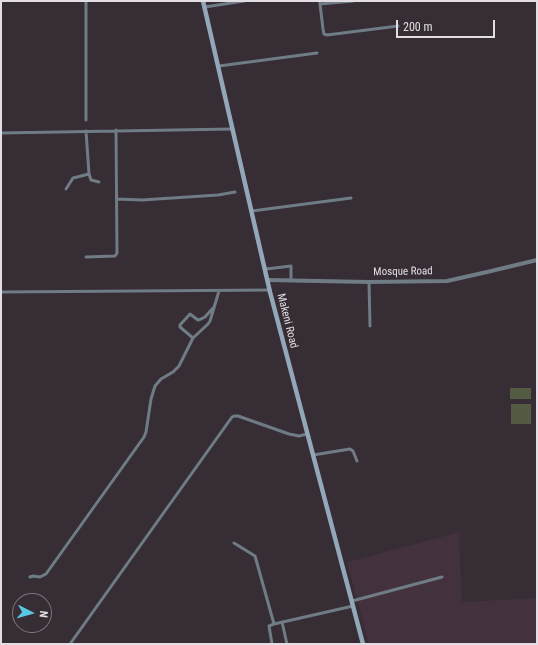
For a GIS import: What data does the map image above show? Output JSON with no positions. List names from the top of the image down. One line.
{"streets":{"main road":["Makeni Road"],"street":["Mosque Road"]},"crossings":[["Mosque Road","Makeni Road"]],"scale_bar":"200 m","north":"right"}
